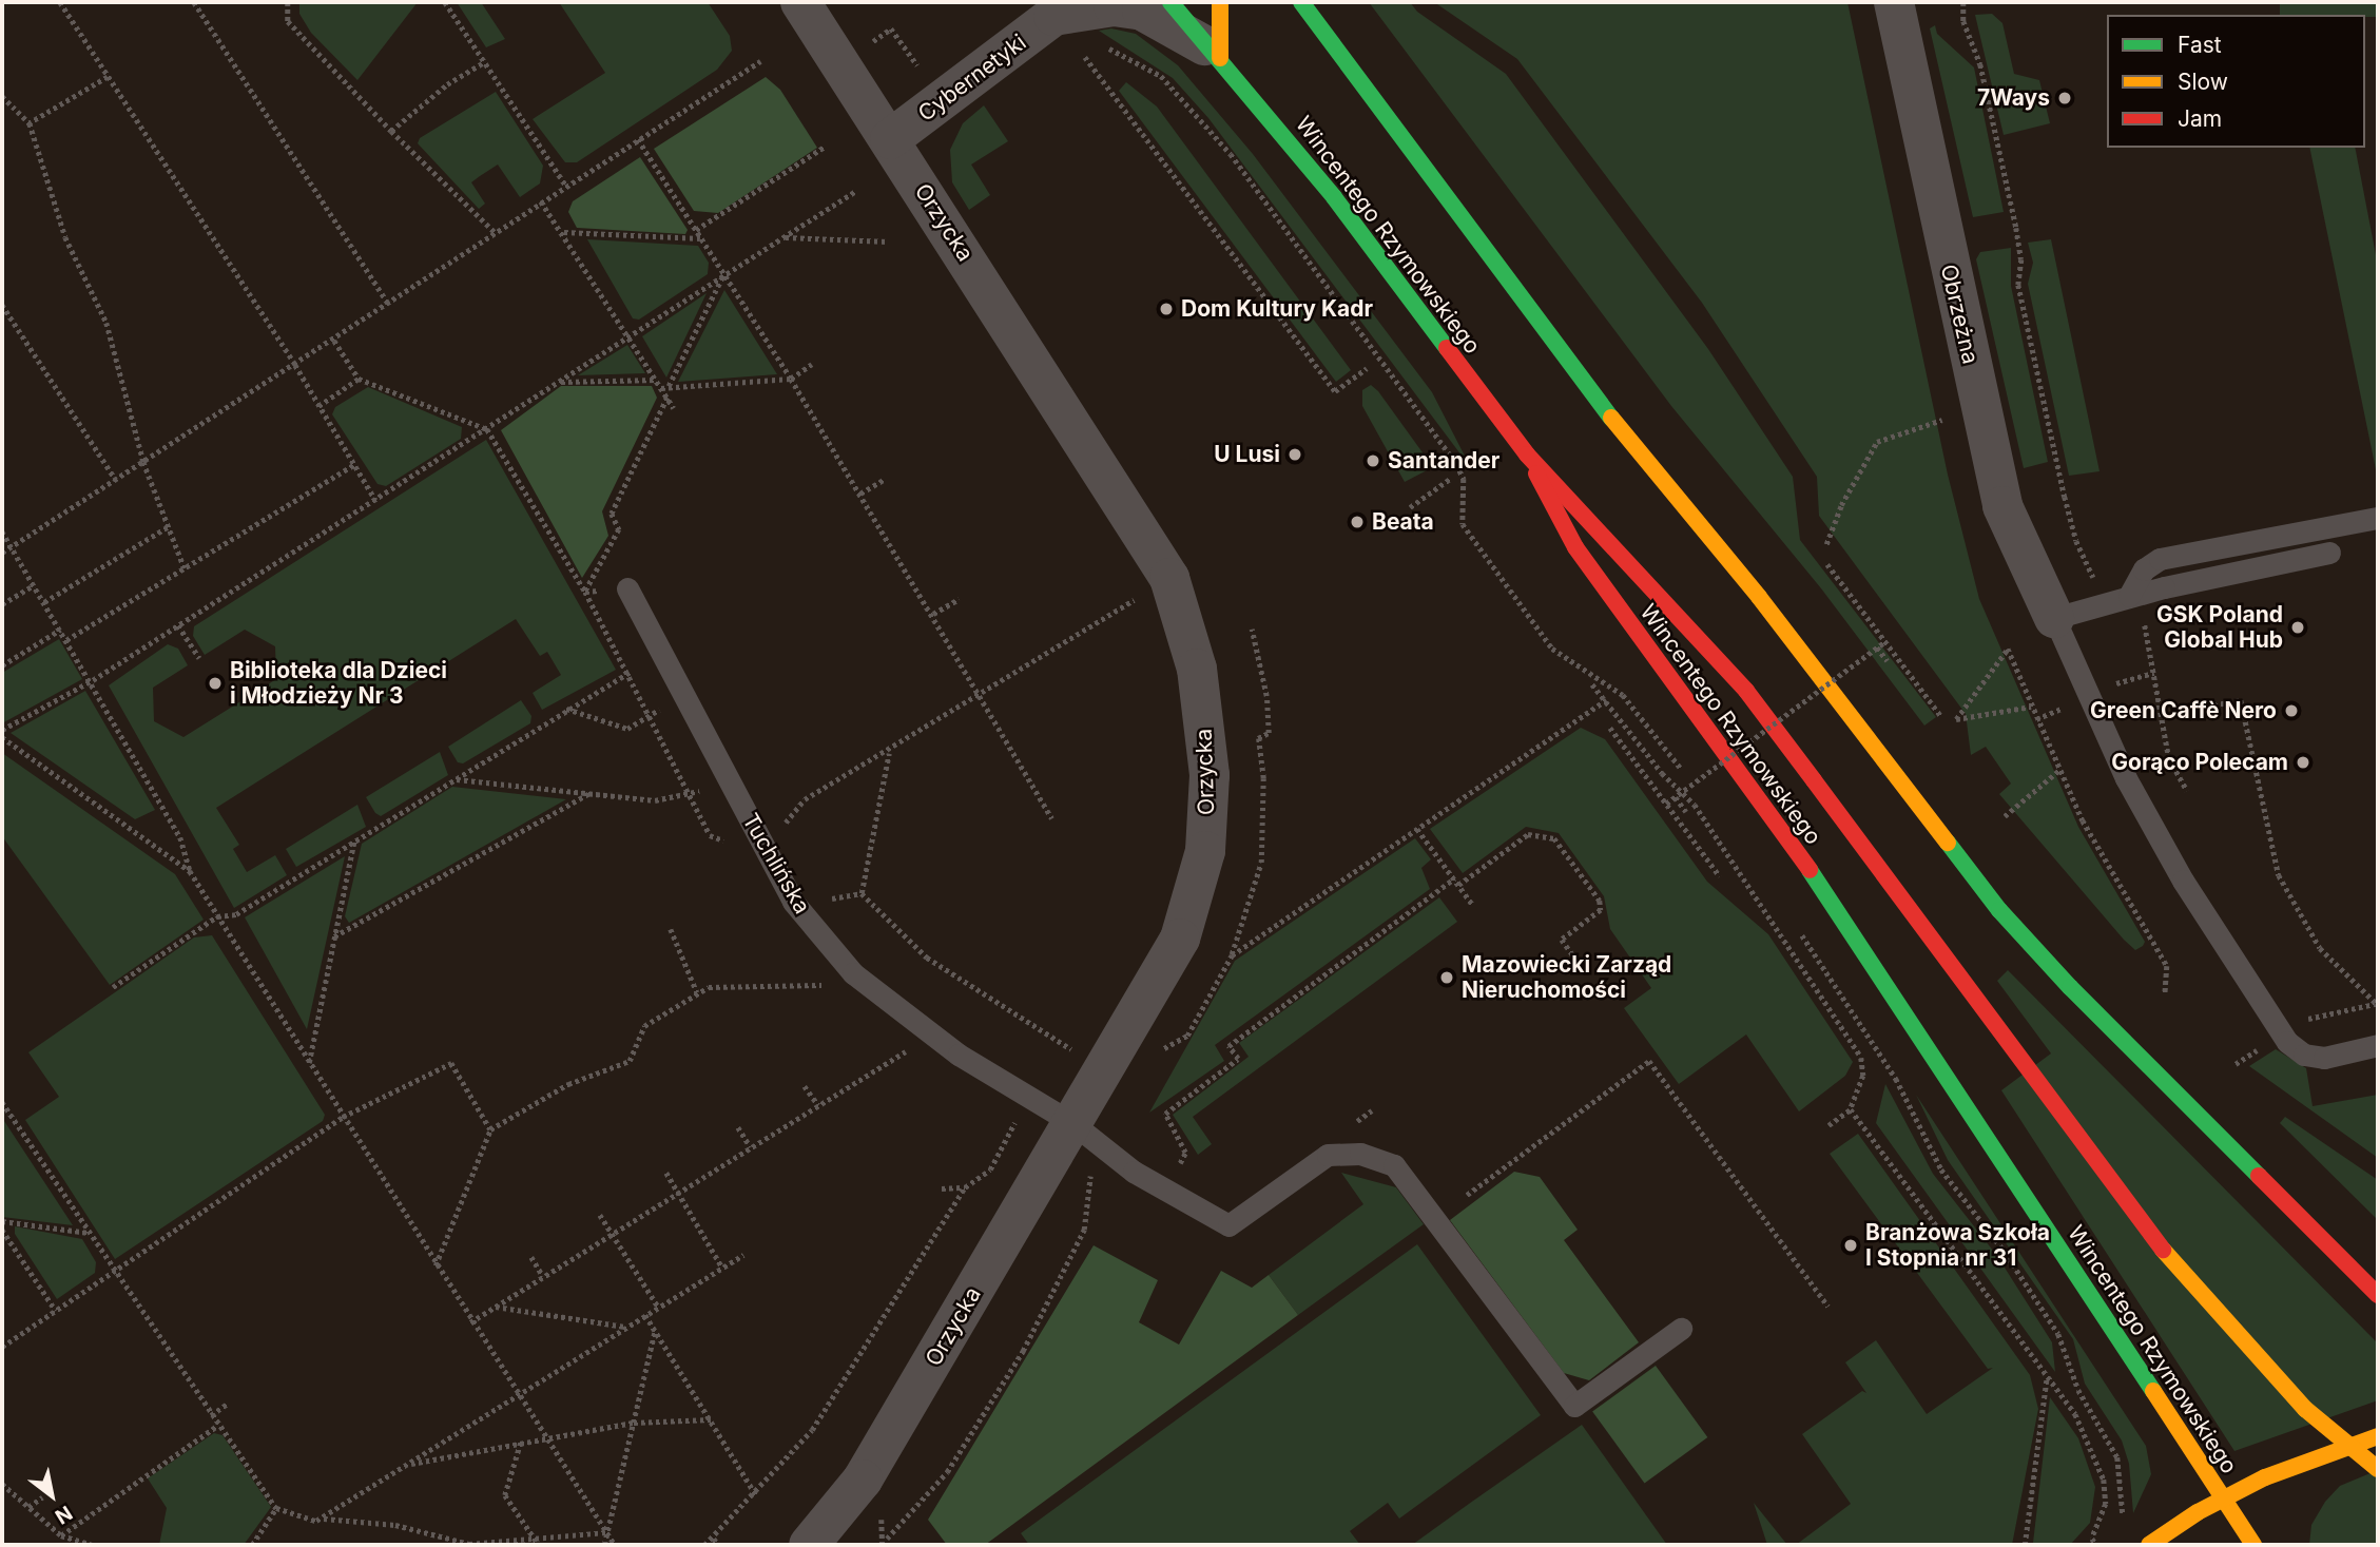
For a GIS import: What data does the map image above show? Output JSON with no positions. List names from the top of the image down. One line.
{"streets":{"main road":["Wincentego Rzymowskiego"],"street":["Cybernetyki","Orzycka","Obrzeżna"],"lane":["Tuchlińska"]},"crossings":[["Cybernetyki","Orzycka"],["Cybernetyki","Wincentego Rzymowskiego"],["Orzycka","Tuchlińska"]],"places":["7Ways","Dom Kultury Kadr","U Lusi","Santander","Beata","GSK Poland Global Hub","Biblioteka dla Dzieci i Młodzieży Nr 3","Green Caffè Nero","Gorąco Polecam","Mazowiecki Zarząd Nieruchomości","Branżowa Szkoła I Stopnia nr 31"],"legend":["Fast","Slow","Jam"],"north":"bottom right"}
